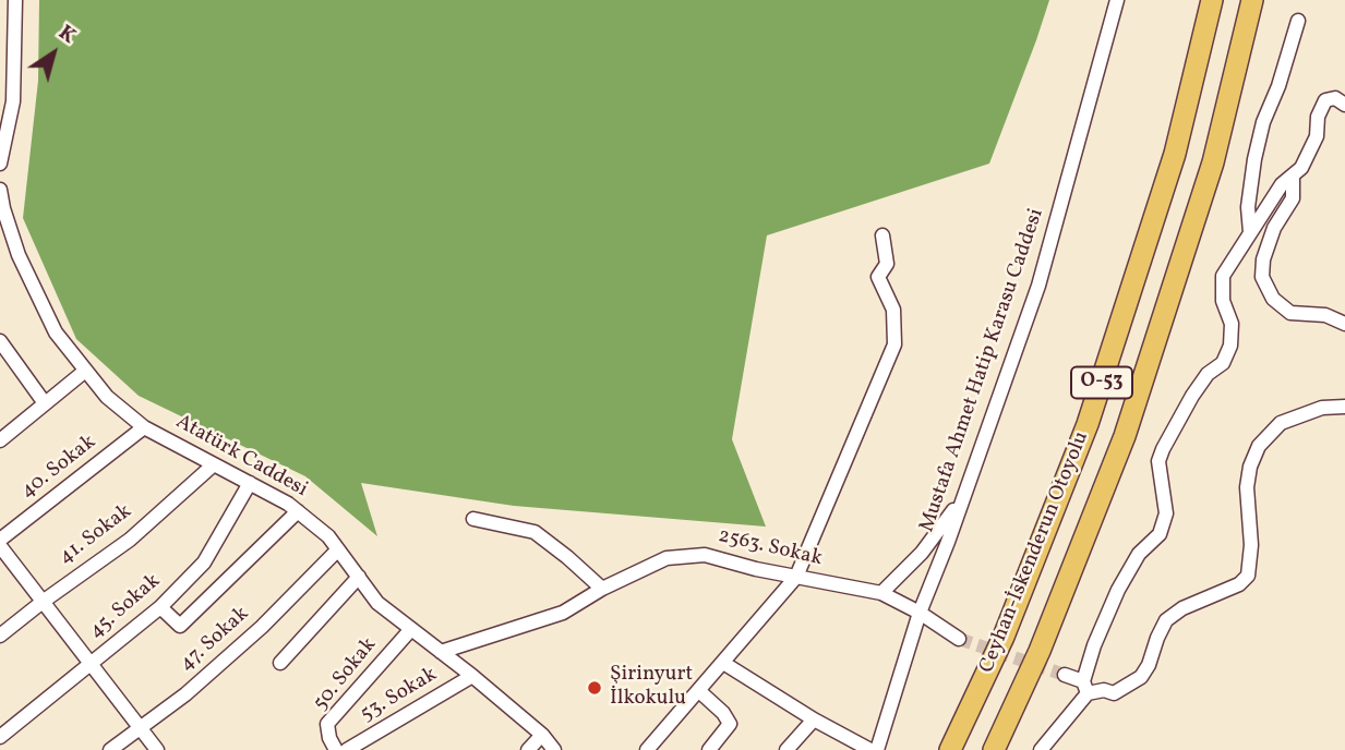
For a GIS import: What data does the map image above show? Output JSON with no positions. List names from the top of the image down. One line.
{"streets":{"highway":["O-53","Ceyhan-İskenderun Otoyolu"],"street":["Mustafa Ahmet Hatip Karasu Caddesi","Atatürk Caddesi","40. Sokak","41. Sokak","2563. Sokak","45. Sokak","47. Sokak","50. Sokak","53. Sokak"]},"crossings":[["Mustafa Ahmet Hatip Karasu Caddesi","2563. Sokak"],["Atatürk Caddesi","40. Sokak"],["Atatürk Caddesi","41. Sokak"],["Atatürk Caddesi","2563. Sokak"],["Atatürk Caddesi","45. Sokak"],["Atatürk Caddesi","47. Sokak"],["Atatürk Caddesi","50. Sokak"],["Atatürk Caddesi","53. Sokak"]],"places":["Şirinyurt İlkokulu"],"north":"top right"}
